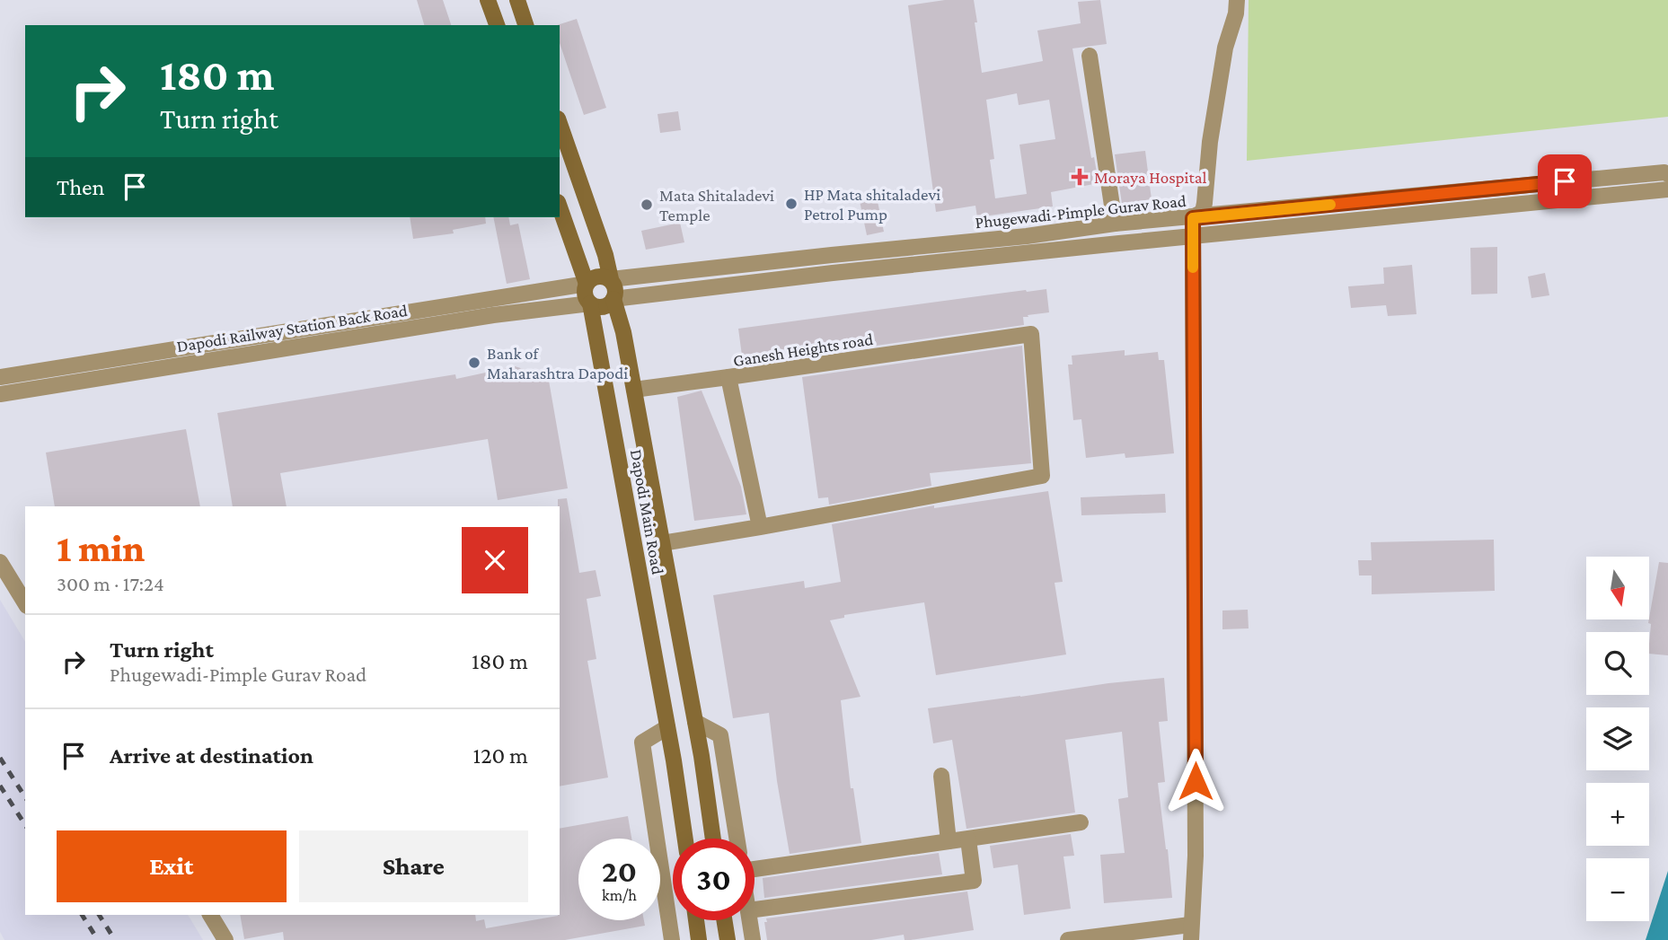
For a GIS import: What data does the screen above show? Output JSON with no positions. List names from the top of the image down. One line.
{"streets":{"main road":["Dapodi Main Road"],"street":["Phugewadi-Pimple Gurav Road","Dapodi Railway Station Back Road","Ganesh Heights road"]},"crossings":[["Phugewadi-Pimple Gurav Road","Dapodi Railway Station Back Road"],["Phugewadi-Pimple Gurav Road","Dapodi Main Road"],["Dapodi Railway Station Back Road","Dapodi Main Road"]],"places":{"health":["Moraya Hospital"],"other":["HP Mata shitaladevi Petrol Pump","Mata Shitaladevi Temple","Bank of Maharashtra Dapodi"]},"north":"bottom","page":{"turn":["180 m","Turn right"],"then":"Then","heading":["1 min","300 m · 17:24"],"map_buttons":["+","−"],"list":[{"name":"Turn right","note":"Phugewadi-Pimple Gurav Road","value":"180 m"},{"name":"Arrive at destination","value":"120 m"}],"buttons":["Exit","Share"],"speed":"20 km/h","limit":"30"}}
